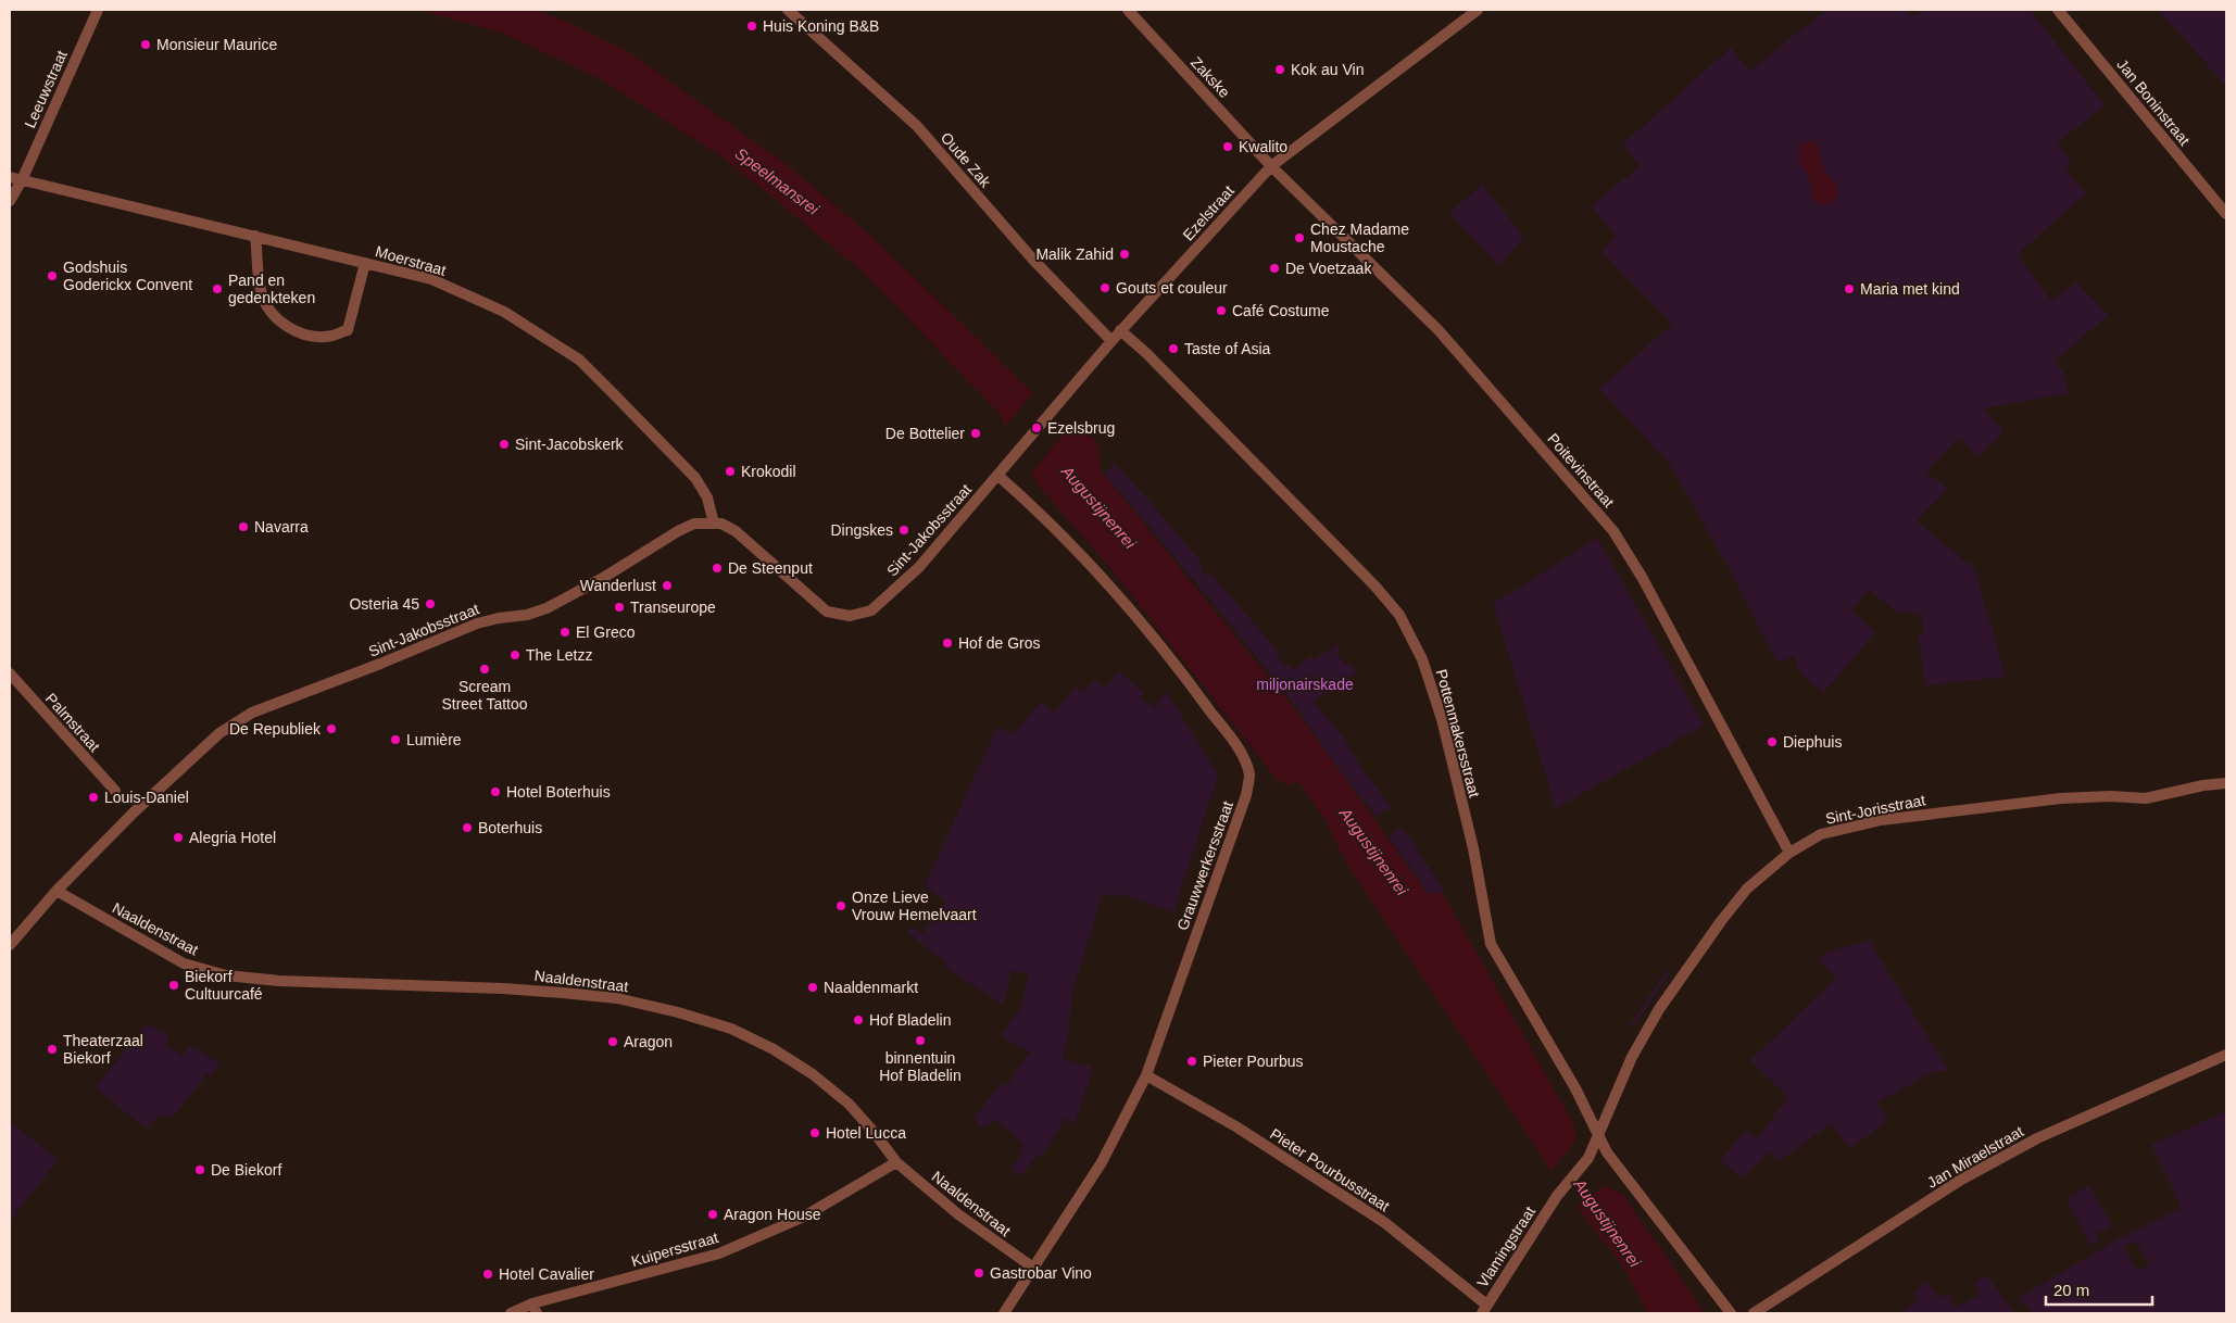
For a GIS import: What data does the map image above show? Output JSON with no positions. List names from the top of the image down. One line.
{"streets":{"street":["Zakske","Leeuwstraat","Jan Boninstraat","Oude Zak","Ezelstraat","Moerstraat","Poitevinstraat","Sint-Jakobsstraat","Palmstraat","Pottenmakersstraat","Sint-Jorisstraat","Grauwwerkersstraat","Naaldenstraat","Jan Miraelstraat","Pieter Pourbusstraat","Vlamingstraat","Kuipersstraat"]},"crossings":[["Zakske","Ezelstraat"],["Zakske","Poitevinstraat"],["Leeuwstraat","Moerstraat"],["Oude Zak","Ezelstraat"],["Ezelstraat","Poitevinstraat"],["Ezelstraat","Sint-Jakobsstraat"],["Ezelstraat","Pottenmakersstraat"],["Ezelstraat","Grauwwerkersstraat"],["Moerstraat","Sint-Jakobsstraat"],["Poitevinstraat","Sint-Jorisstraat"],["Sint-Jakobsstraat","Grauwwerkersstraat"],["Sint-Jakobsstraat","Naaldenstraat"],["Pottenmakersstraat","Sint-Jorisstraat"],["Sint-Jorisstraat","Vlamingstraat"],["Grauwwerkersstraat","Naaldenstraat"],["Grauwwerkersstraat","Pieter Pourbusstraat"],["Naaldenstraat","Kuipersstraat"],["Pieter Pourbusstraat","Vlamingstraat"]],"water":["Speelmansrei","Augustijnenrei"],"parks":["miljonairskade"],"places":["Huis Koning B&B","Monsieur Maurice","Kok au Vin","Kwalito","Chez Madame Moustache","Malik Zahid","De Voetzaak","Godshuis Goderickx Convent","Gouts et couleur","Pand en gedenkteken","Maria met kind","Café Costume","Taste of Asia","Ezelsbrug","De Bottelier","Sint-Jacobskerk","Krokodil","Navarra","Dingskes","De Steenput","Wanderlust","Osteria 45","Transeurope","El Greco","Hof de Gros","The Letzz","Scream Street Tattoo","De Republiek","Lumière","Diephuis","Hotel Boterhuis","Louis-Daniel","Boterhuis","Alegria Hotel","Onze Lieve Vrouw Hemelvaart","Biekorf Cultuurcafé","Naaldenmarkt","Hof Bladelin","binnentuin Hof Bladelin","Aragon","Theaterzaal Biekorf","Pieter Pourbus","Hotel Lucca","De Biekorf","Aragon House","Gastrobar Vino","Hotel Cavalier"],"scale_bar":"20 m"}
